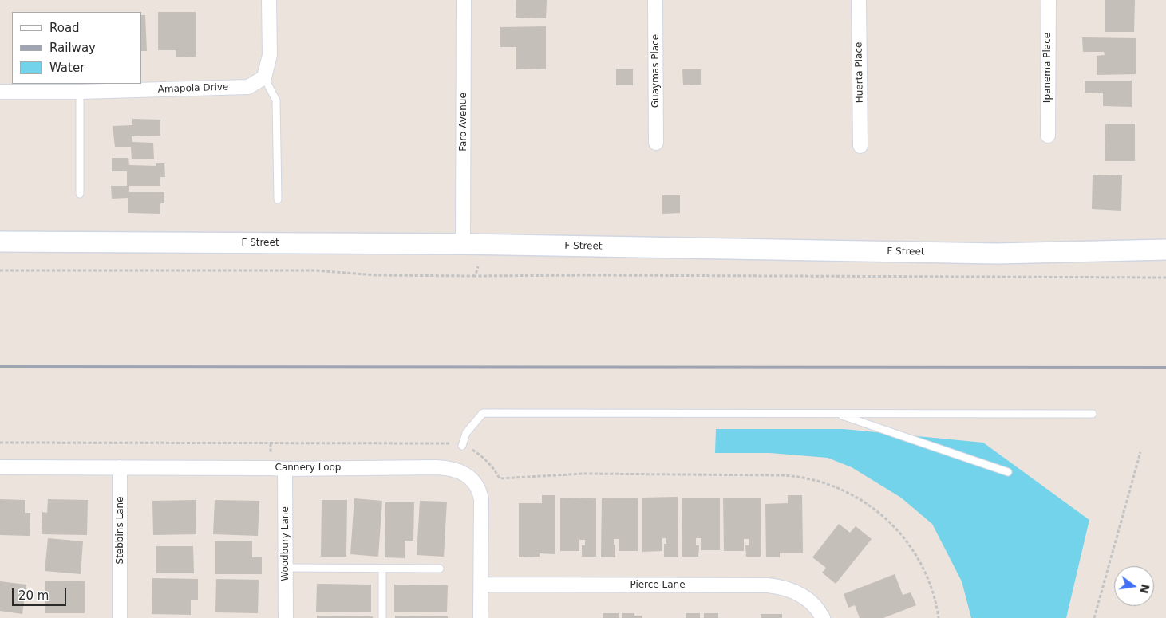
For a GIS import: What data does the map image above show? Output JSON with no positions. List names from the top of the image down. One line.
{"streets":{"street":["Ipanema Place","Guaymas Place","Huerta Place","Amapola Drive","Faro Avenue","F Street","Cannery Loop","Stebbins Lane","Woodbury Lane","Pierce Lane"]},"crossings":[["Faro Avenue","F Street"],["Cannery Loop","Stebbins Lane"],["Cannery Loop","Woodbury Lane"],["Cannery Loop","Pierce Lane"]],"legend":["Road","Railway","Water"],"scale_bar":"20 m","north":"right"}
